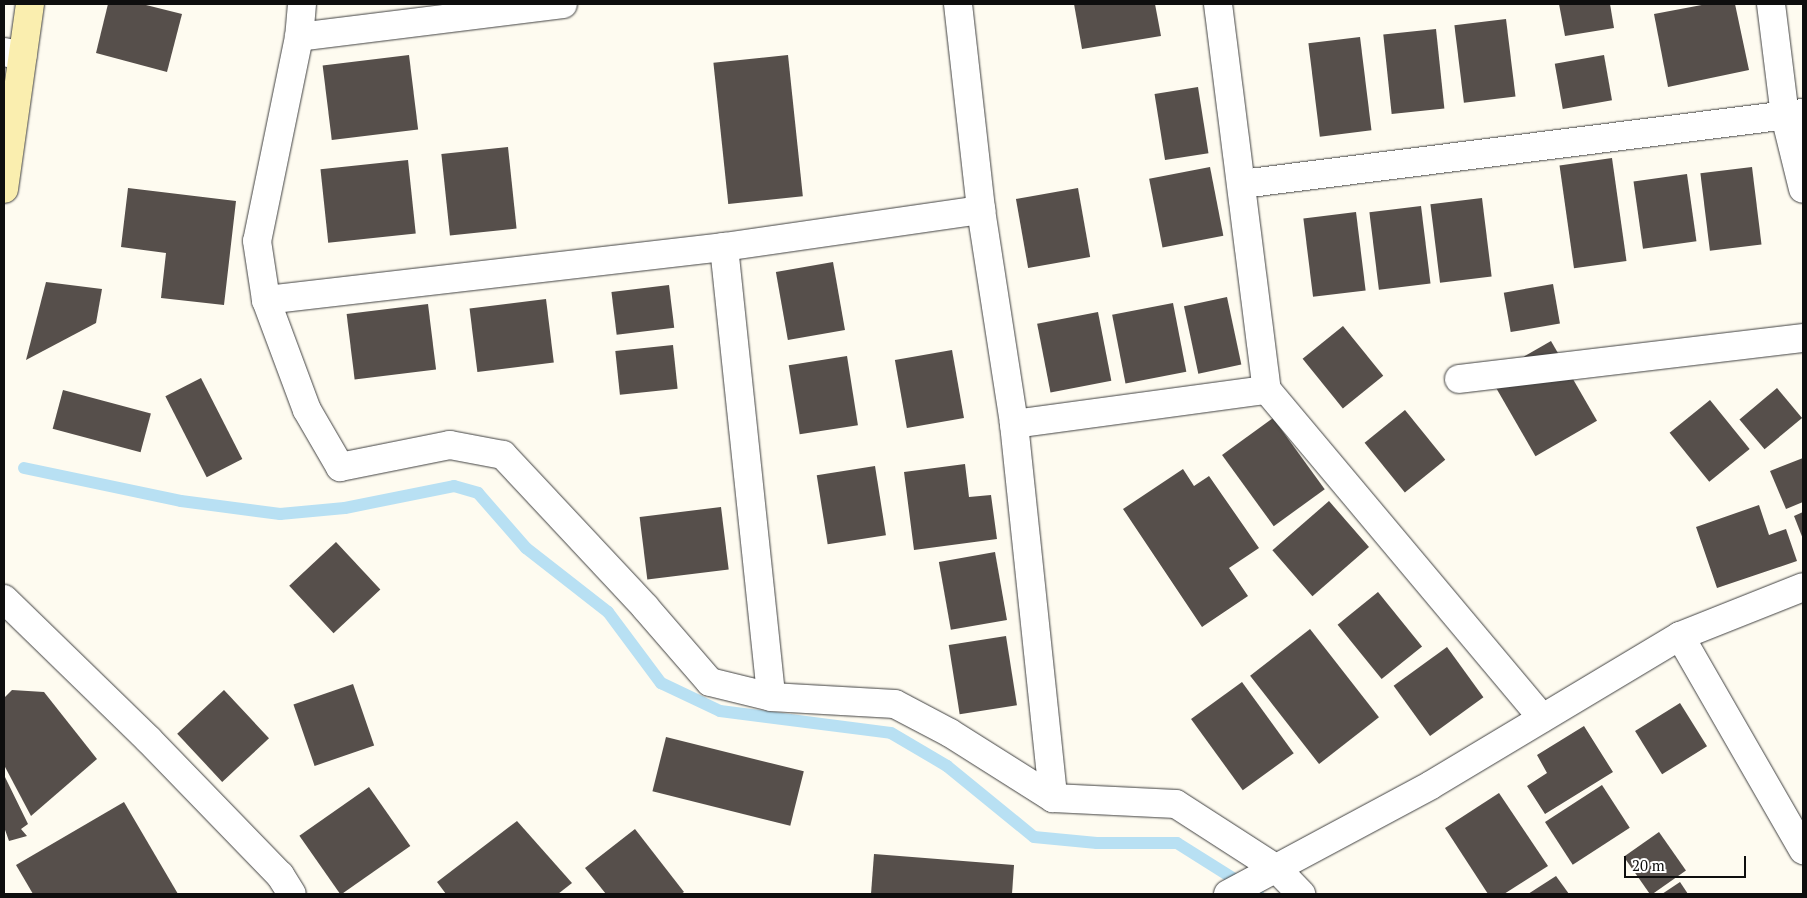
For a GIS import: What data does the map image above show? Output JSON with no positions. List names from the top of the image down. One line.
{"scale_bar":"20 m"}
